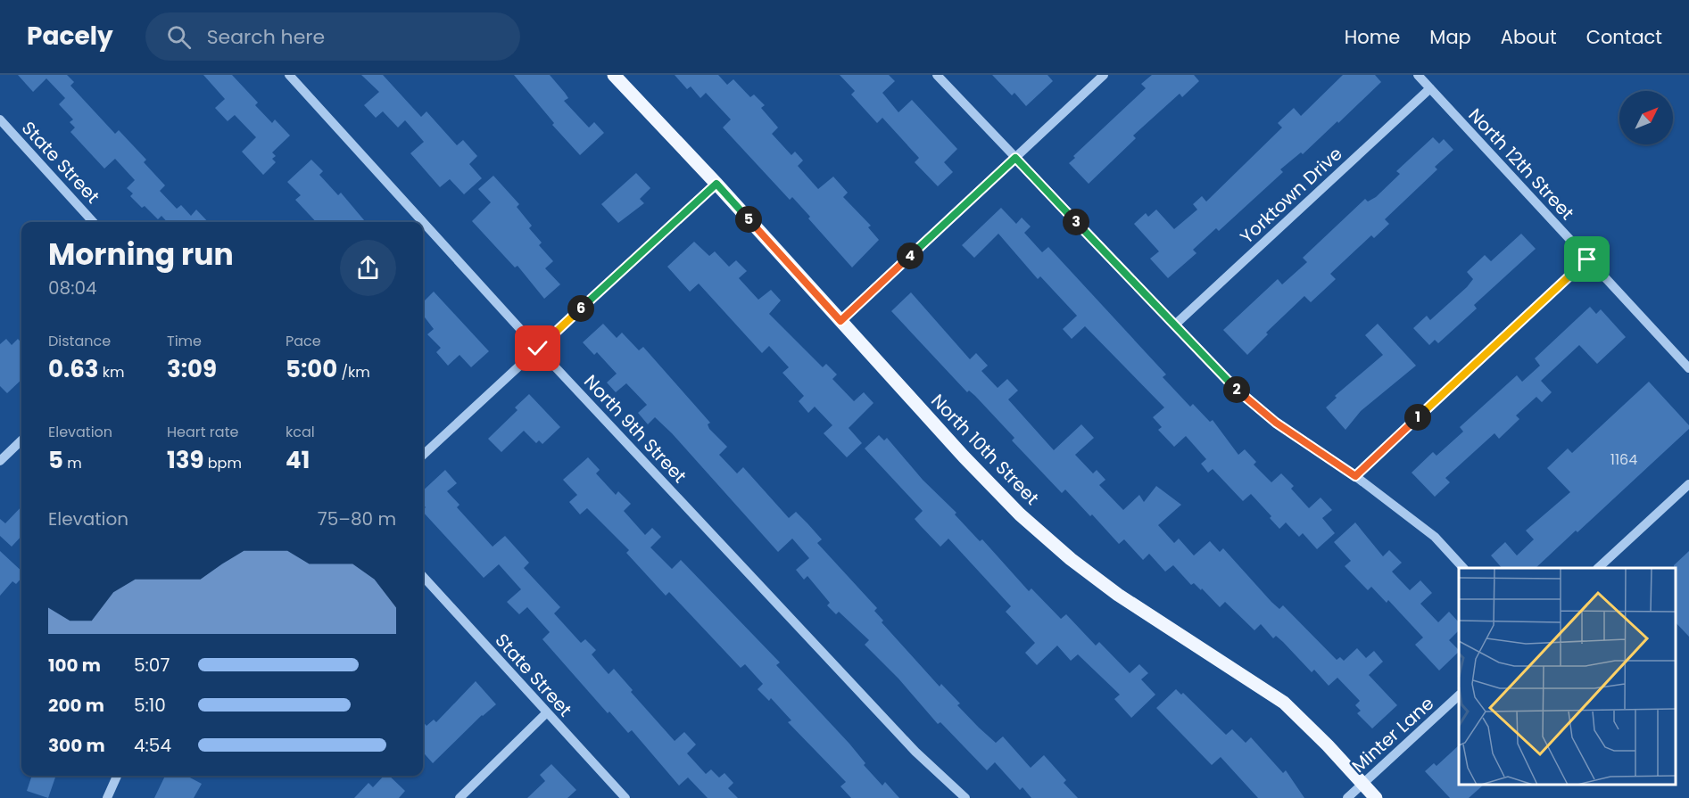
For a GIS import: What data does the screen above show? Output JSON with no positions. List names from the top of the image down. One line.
{"streets":{"main road":["North 10th Street"],"street":["State Street","North 12th Street","Yorktown Drive","North 9th Street","Minter Lane"]},"crossings":[["North 12th Street","Yorktown Drive"],["North 10th Street","Minter Lane"]],"house_numbers":["1164"],"north":"top right","page":{"header":"Pacely","search":"Search here","nav":["Home","Map","About","Contact"],"pins":["5","3","4","6","2","1"],"heading":["Morning run","08:04"],"stats":[["Distance","0.63 km"],["Time","3:09"],["Pace","5:00 /km"],["Elevation","5 m"],["Heart rate","139 bpm"],["kcal","41"]],"chart":["Elevation","75–80 m"],"list":[{"name":"100 m","note":"5:07"},{"name":"200 m","note":"5:10"},{"name":"300 m","note":"4:54"}]}}
